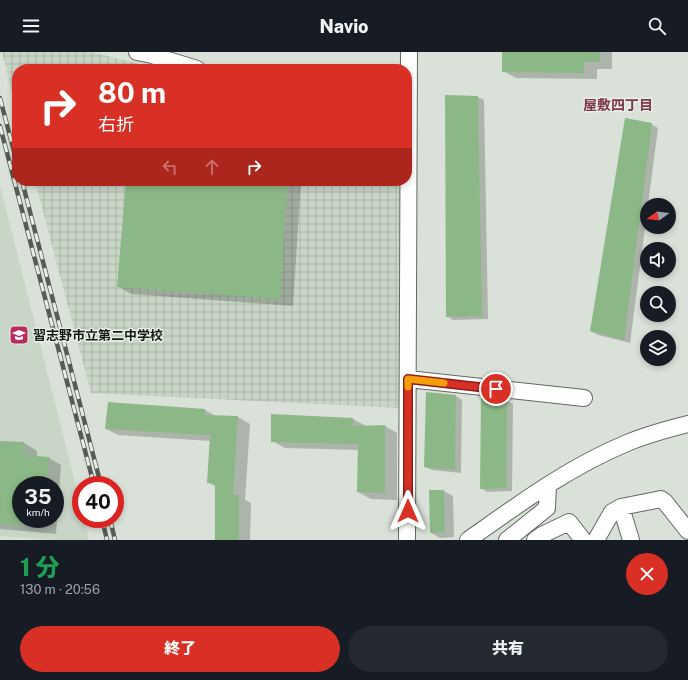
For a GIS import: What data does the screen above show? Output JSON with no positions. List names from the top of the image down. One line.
{"districts":["屋敷四丁目"],"places":{"school or university":["習志野市立第二中学校"]},"north":"left","page":{"header":"Navio","turn":["80 m","右折"],"speed":"35 km/h","limit":"40","heading":["1 分","130 m · 20:56"],"buttons":["終了","共有"]}}
